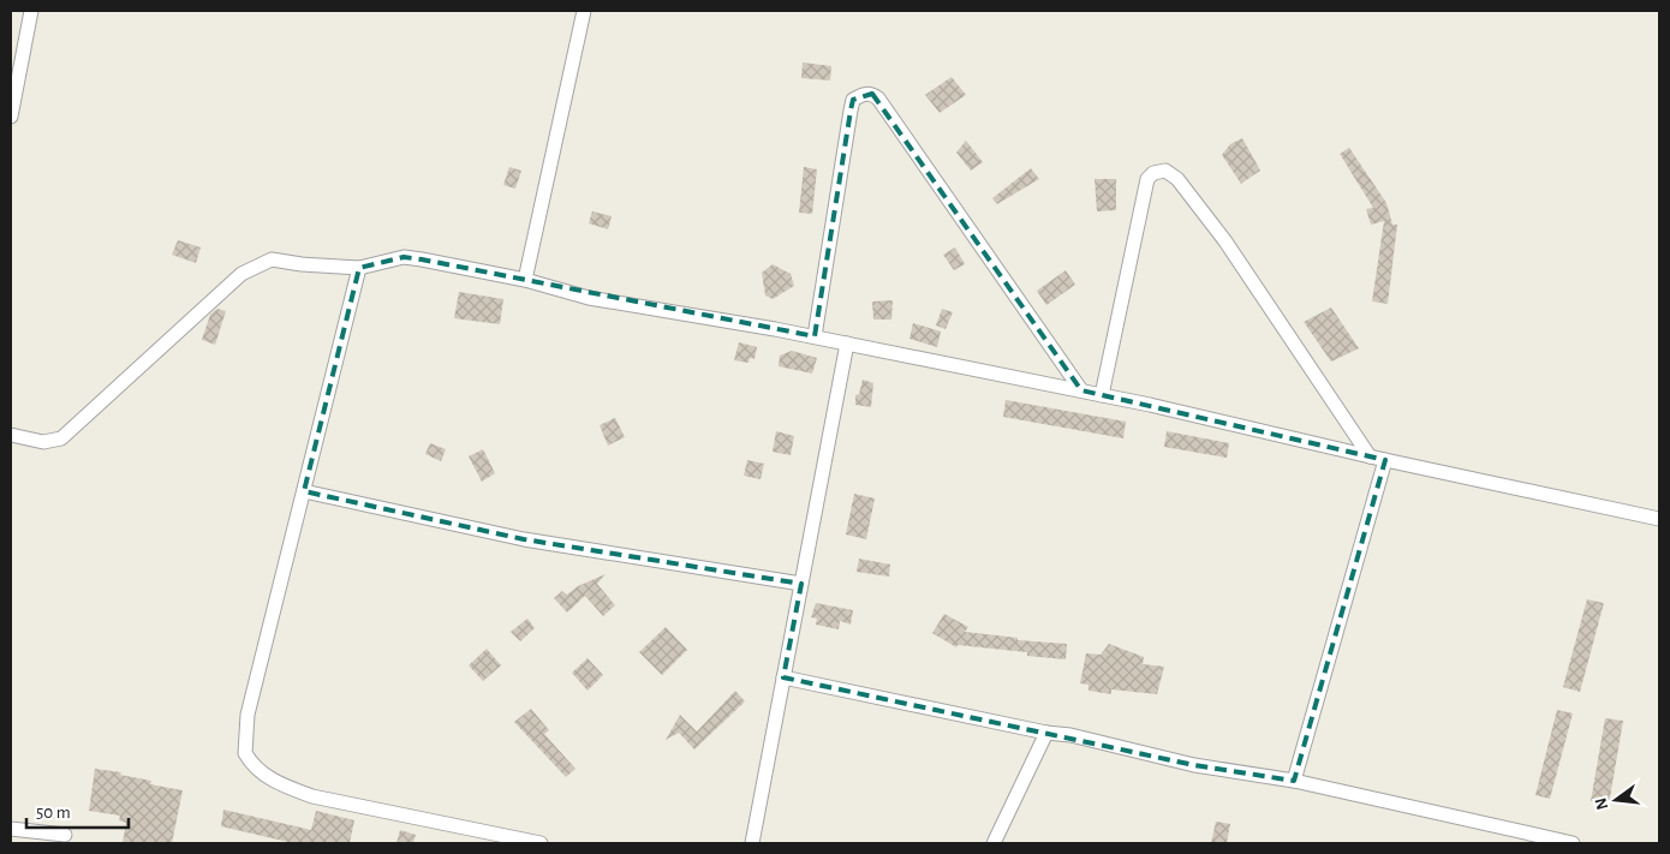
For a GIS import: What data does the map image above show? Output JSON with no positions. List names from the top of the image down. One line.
{"scale_bar":"50 m","north":"left"}
